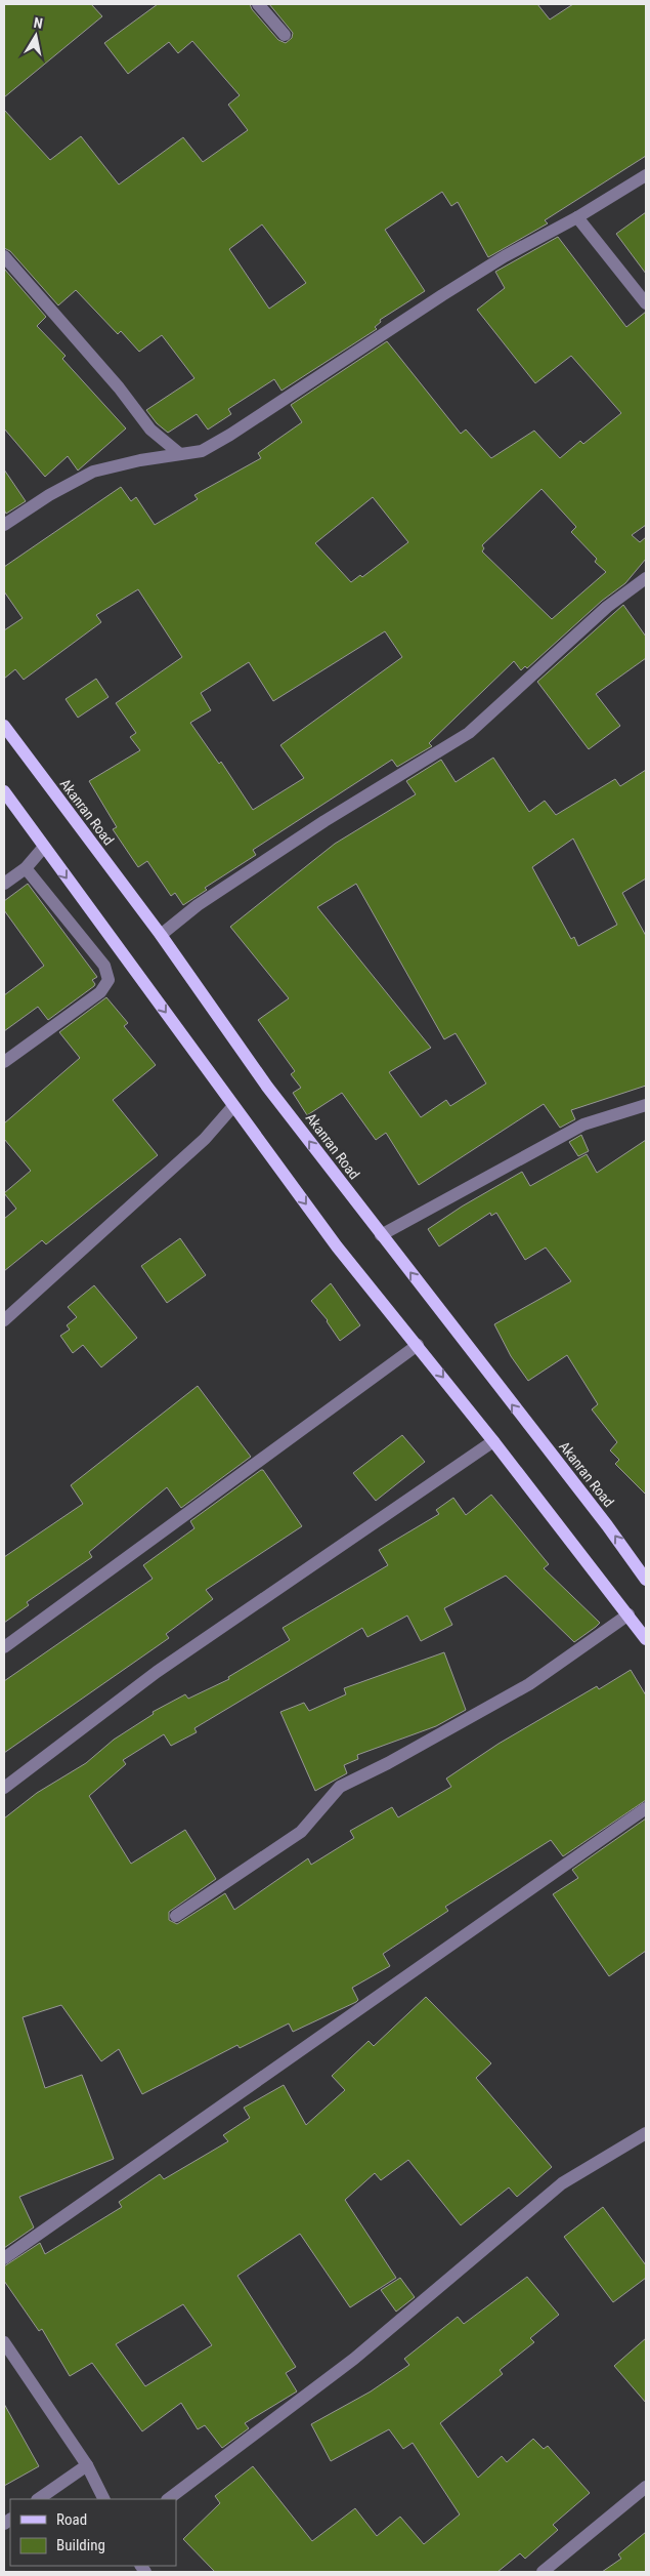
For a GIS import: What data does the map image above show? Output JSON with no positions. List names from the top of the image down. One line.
{"streets":{"main road":["Akanran Road"]},"legend":["Road","Building"],"north":"top"}
